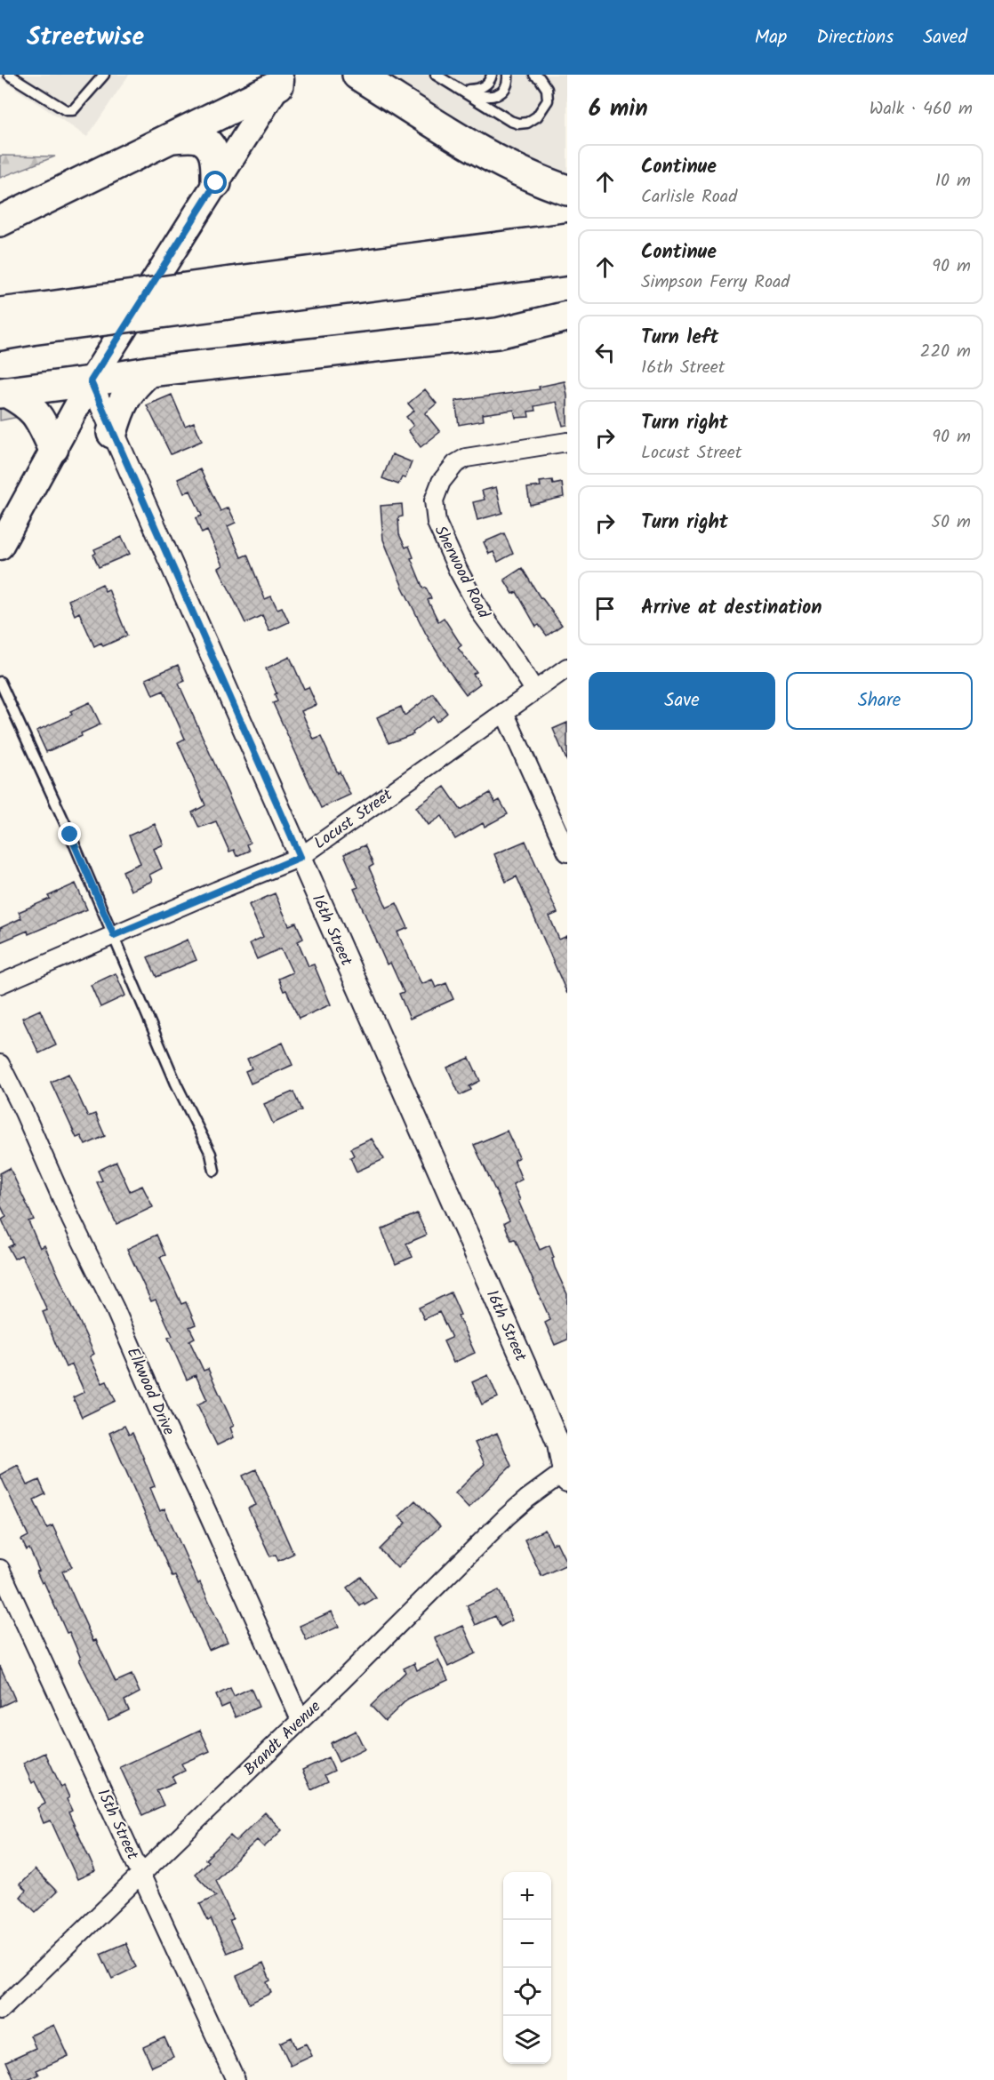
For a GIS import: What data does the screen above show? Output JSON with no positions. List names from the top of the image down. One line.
{"streets":{"street":["Sherwood Road","Locust Street","16th Street","Elkwood Drive","Brandt Avenue","15th Street"]},"crossings":[["Sherwood Road","Locust Street"],["Locust Street","16th Street"],["16th Street","Brandt Avenue"],["Elkwood Drive","Brandt Avenue"],["Brandt Avenue","15th Street"]],"page":{"header":"Streetwise","nav":["Map","Directions","Saved"],"heading":["6 min","Walk · 460 m"],"list":[["Continue","Carlisle Road","10 m"],["Continue","Simpson Ferry Road","90 m"],["Turn left","16th Street","220 m"],["Turn right","Locust Street","90 m"],["Turn right","50 m"],"Arrive at destination"],"buttons":["Save","Share"],"map_buttons":["+","−"]}}
